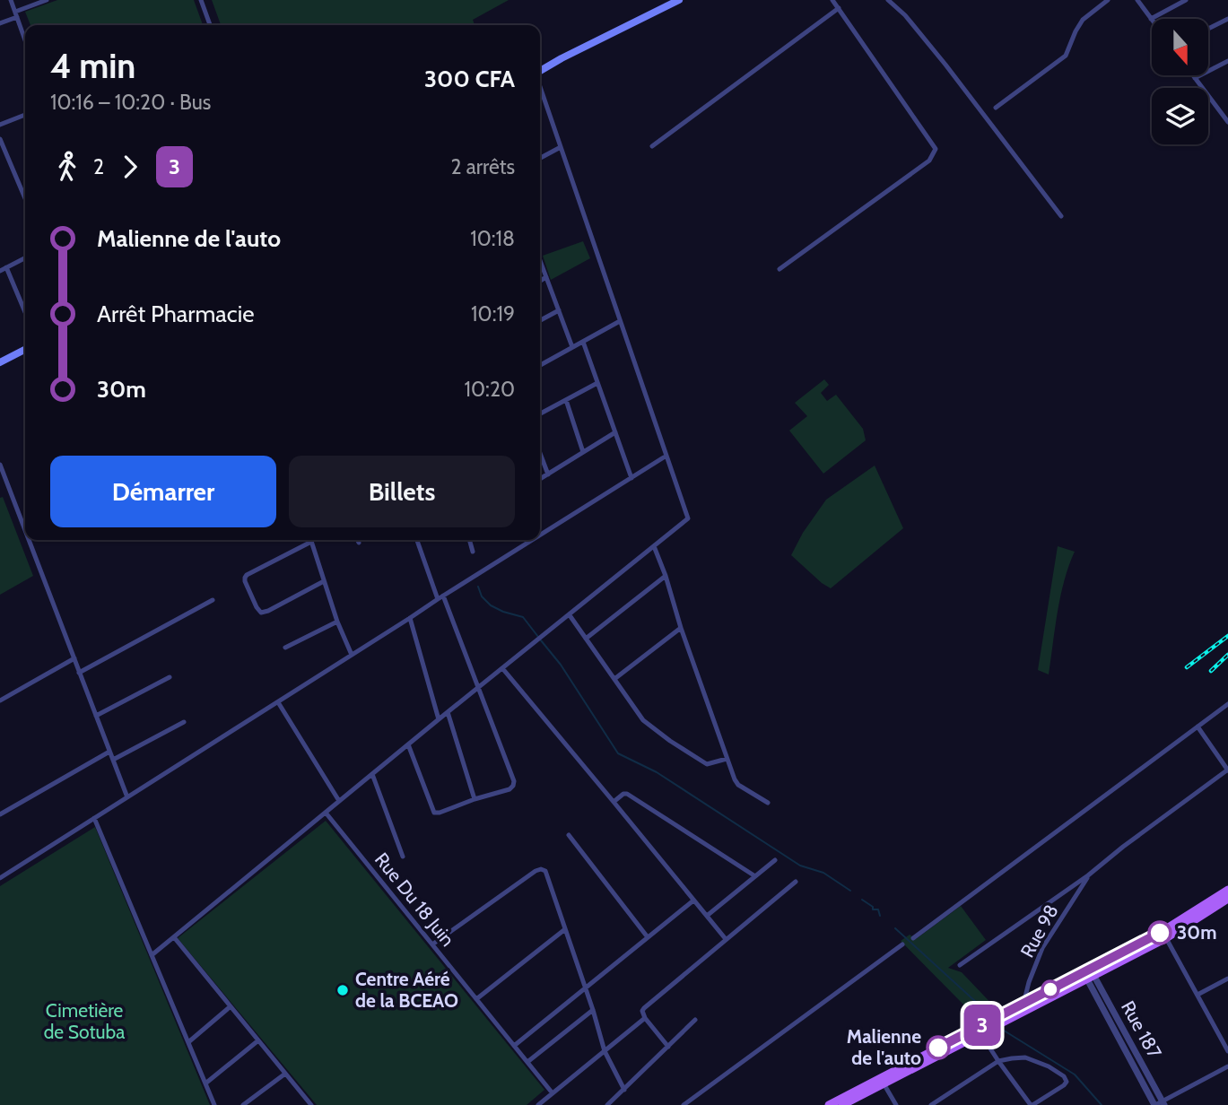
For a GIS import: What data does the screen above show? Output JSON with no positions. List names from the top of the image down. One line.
{"streets":{"street":["Rue Du 18 Juin","Rue 98","Rue 187"]},"parks":["Cimetière de Sotuba"],"places":["30m","Centre Aéré de la BCEAO","Malienne de l'auto"],"lines":["bus line 3"],"north":"bottom","page":{"on_map":"3","heading":["4 min","10:16 – 10:20 · Bus","300 CFA"],"legs":["2","3","2 arrêts"],"list":[{"name":"Malienne de l'auto","value":"10:18"},{"name":"Arrêt Pharmacie","value":"10:19"},{"name":"30m","value":"10:20"}],"buttons":["Démarrer","Billets"]}}
